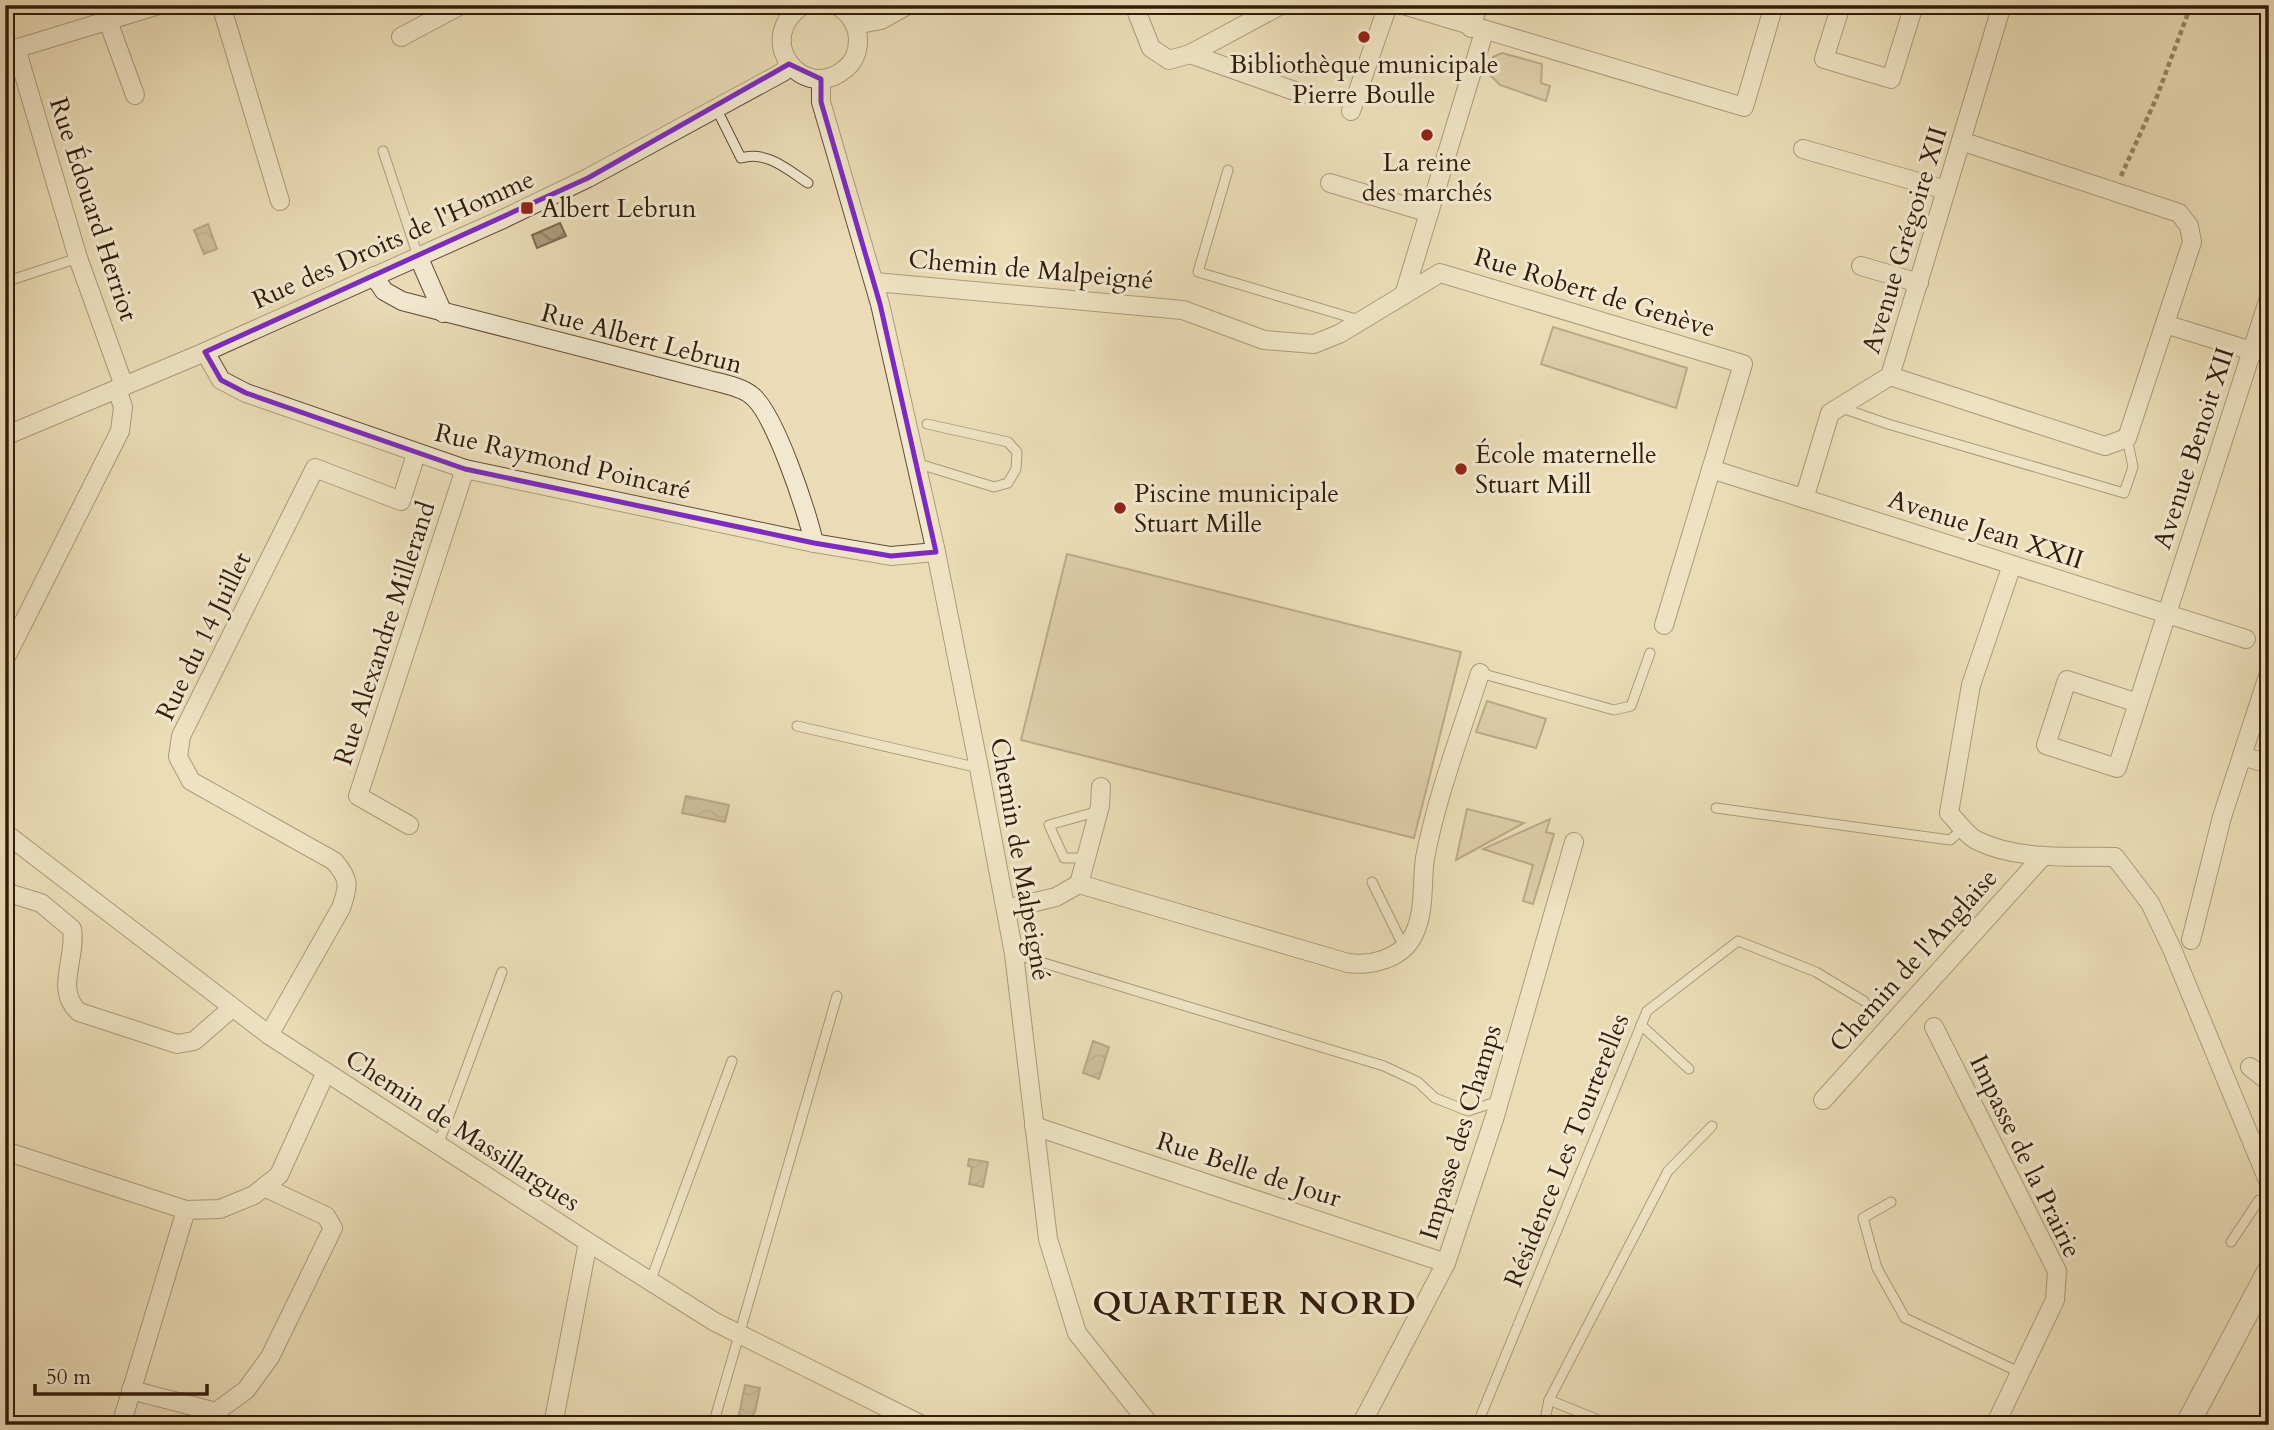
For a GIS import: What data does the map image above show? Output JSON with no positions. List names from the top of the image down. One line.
{"streets":{"street":["Rue Édouard Herriot","Rue des Droits de l'Homme","Avenue Grégoire XII","Chemin de Malpeigné","Rue Robert de Genève","Rue Albert Lebrun","Avenue Benoit XII","Rue Raymond Poincaré","Avenue Jean XXII","Rue Alexandre Millerand","Rue du 14 Juillet","Chemin de l'Anglaise","Chemin de Massillargues","Impasse des Champs","Impasse de la Prairie","Rue Belle de Jour"],"lane":["Résidence Les Tourterelles"]},"crossings":[["Rue Édouard Herriot","Rue des Droits de l'Homme"],["Rue des Droits de l'Homme","Rue Albert Lebrun"],["Rue des Droits de l'Homme","Rue Raymond Poincaré"],["Avenue Grégoire XII","Avenue Jean XXII"],["Chemin de Malpeigné","Rue Robert de Genève"],["Chemin de Malpeigné","Rue Raymond Poincaré"],["Chemin de Malpeigné","Rue Belle de Jour"],["Rue Robert de Genève","Avenue Jean XXII"],["Rue Albert Lebrun","Rue Raymond Poincaré"],["Avenue Benoit XII","Avenue Jean XXII"],["Rue Raymond Poincaré","Rue Alexandre Millerand"],["Rue Raymond Poincaré","Rue du 14 Juillet"],["Avenue Jean XXII","Chemin de l'Anglaise"],["Rue du 14 Juillet","Chemin de Massillargues"],["Impasse des Champs","Rue Belle de Jour"]],"districts":["QUARTIER NORD"],"places":{"other":["Bibliothèque municipale Pierre Boulle","La reine des marchés","École maternelle Stuart Mill","Piscine municipale Stuart Mille"],"transit":["Albert Lebrun"]},"scale_bar":"50 m"}
